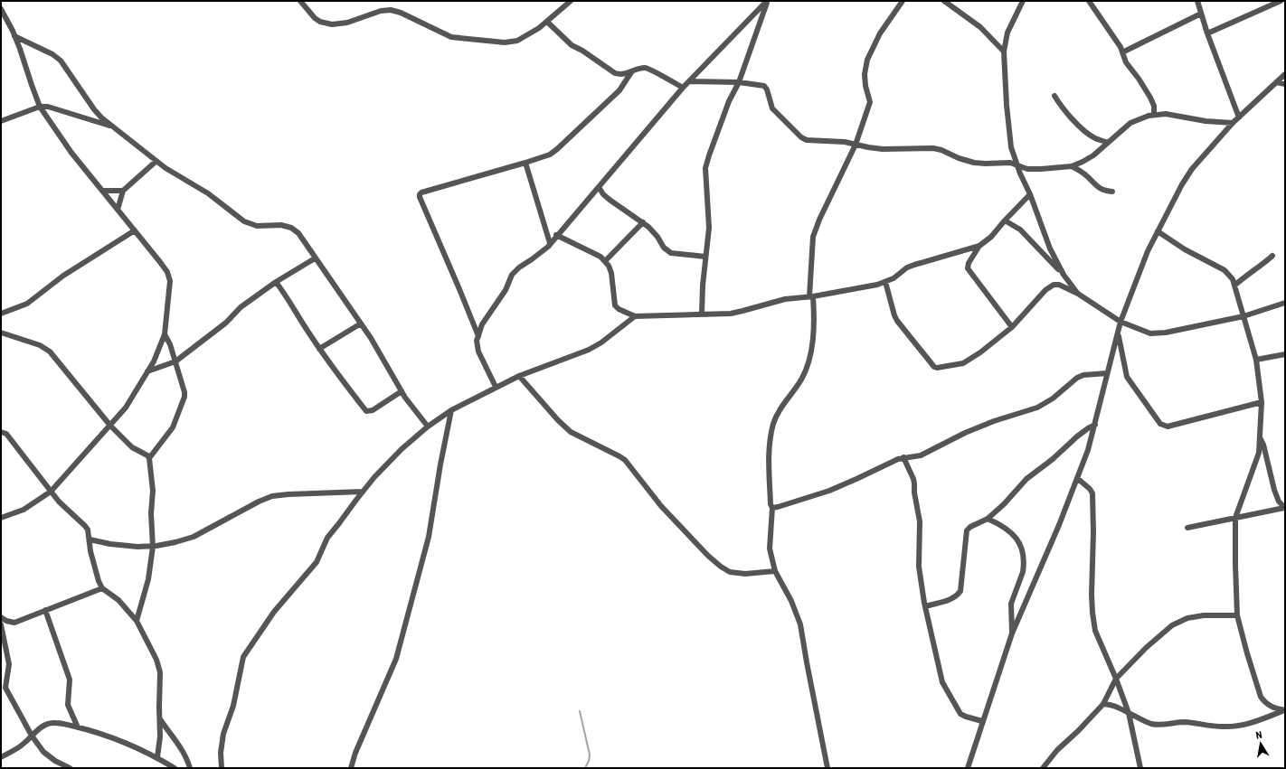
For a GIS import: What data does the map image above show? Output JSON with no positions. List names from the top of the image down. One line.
{"north":"top"}
